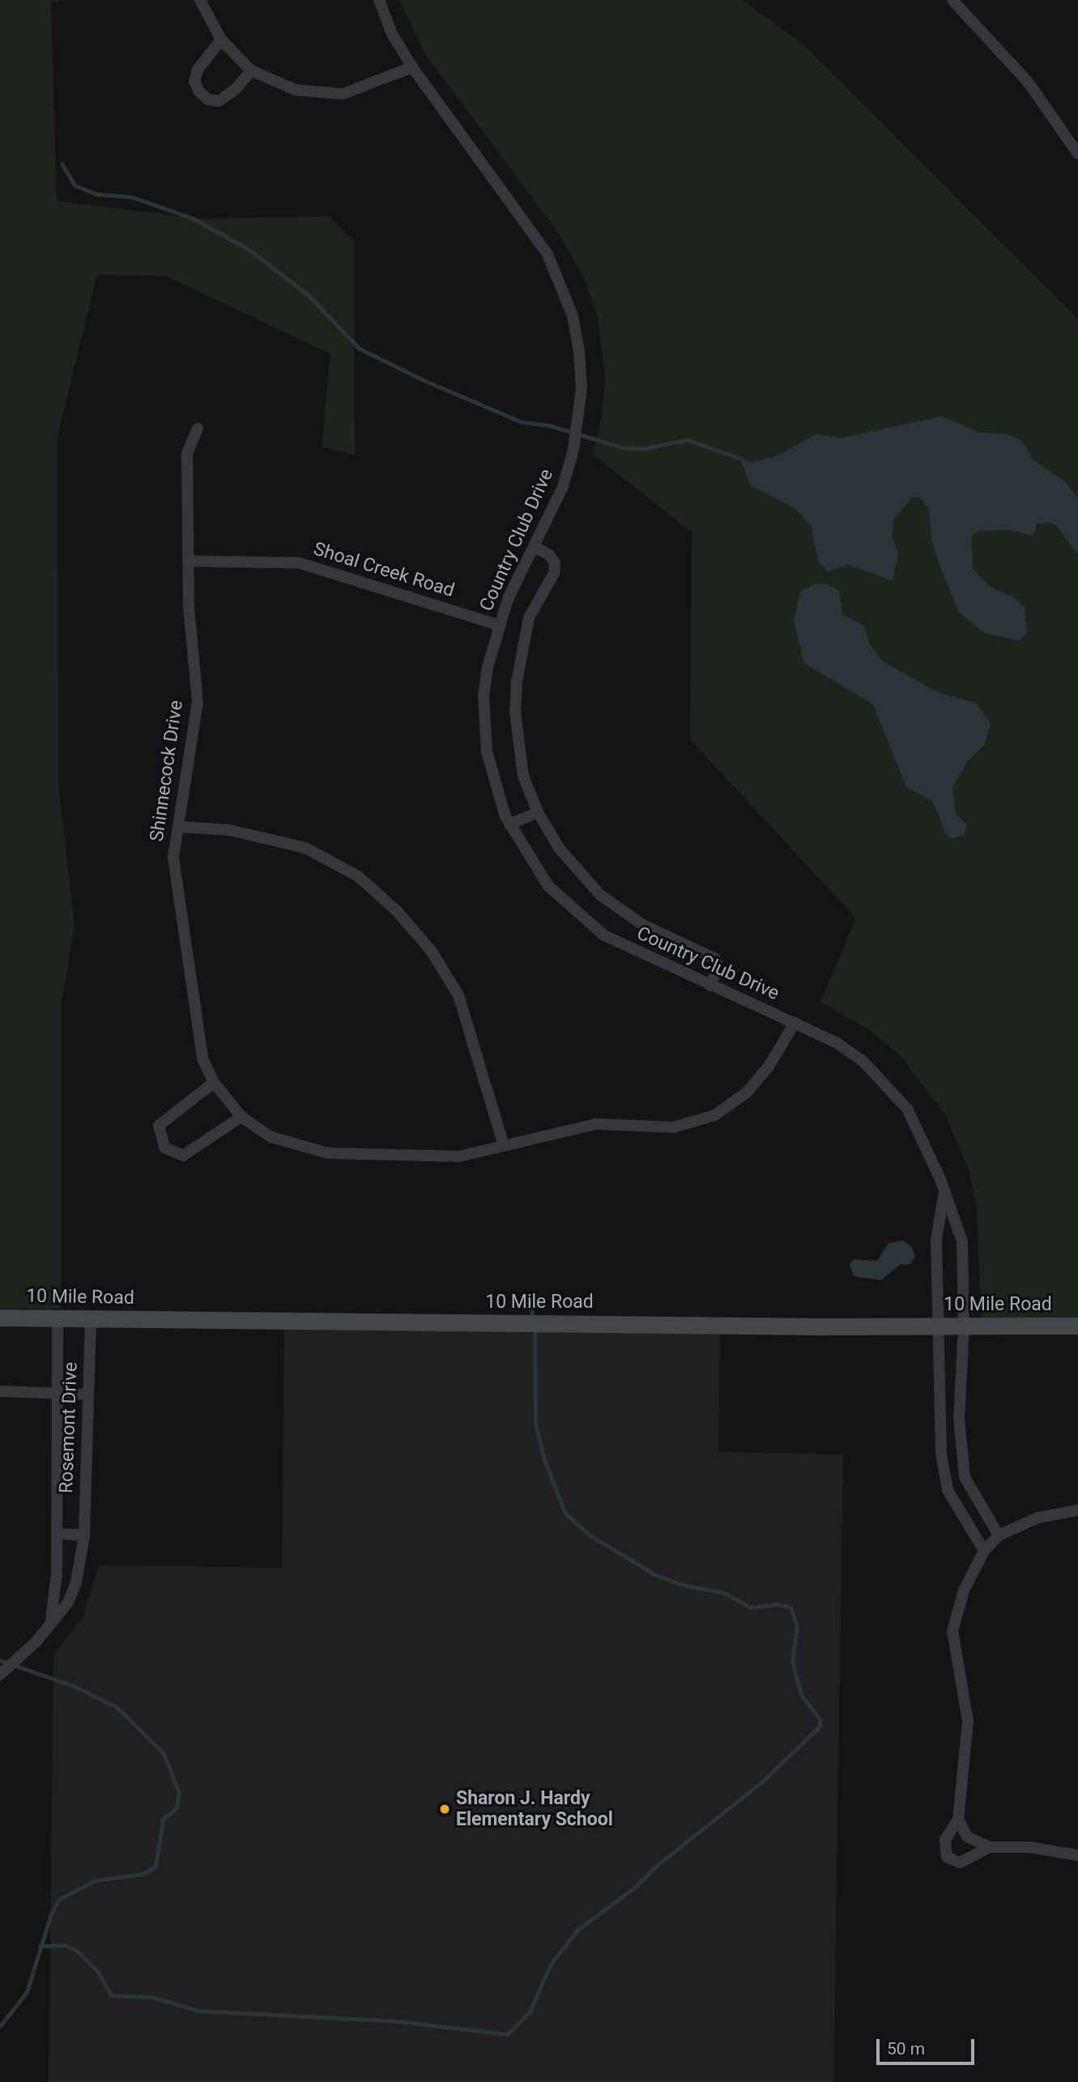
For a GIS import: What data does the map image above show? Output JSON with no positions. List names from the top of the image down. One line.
{"streets":{"main road":["10 Mile Road"],"street":["Country Club Drive","Shoal Creek Road","Shinnecock Drive","Rosemont Drive"]},"crossings":[["Country Club Drive","Shoal Creek Road"],["Country Club Drive","Shinnecock Drive"],["Country Club Drive","10 Mile Road"],["Shoal Creek Road","Shinnecock Drive"],["10 Mile Road","Rosemont Drive"]],"places":["Sharon J. Hardy Elementary School"],"scale_bar":"50 m"}
